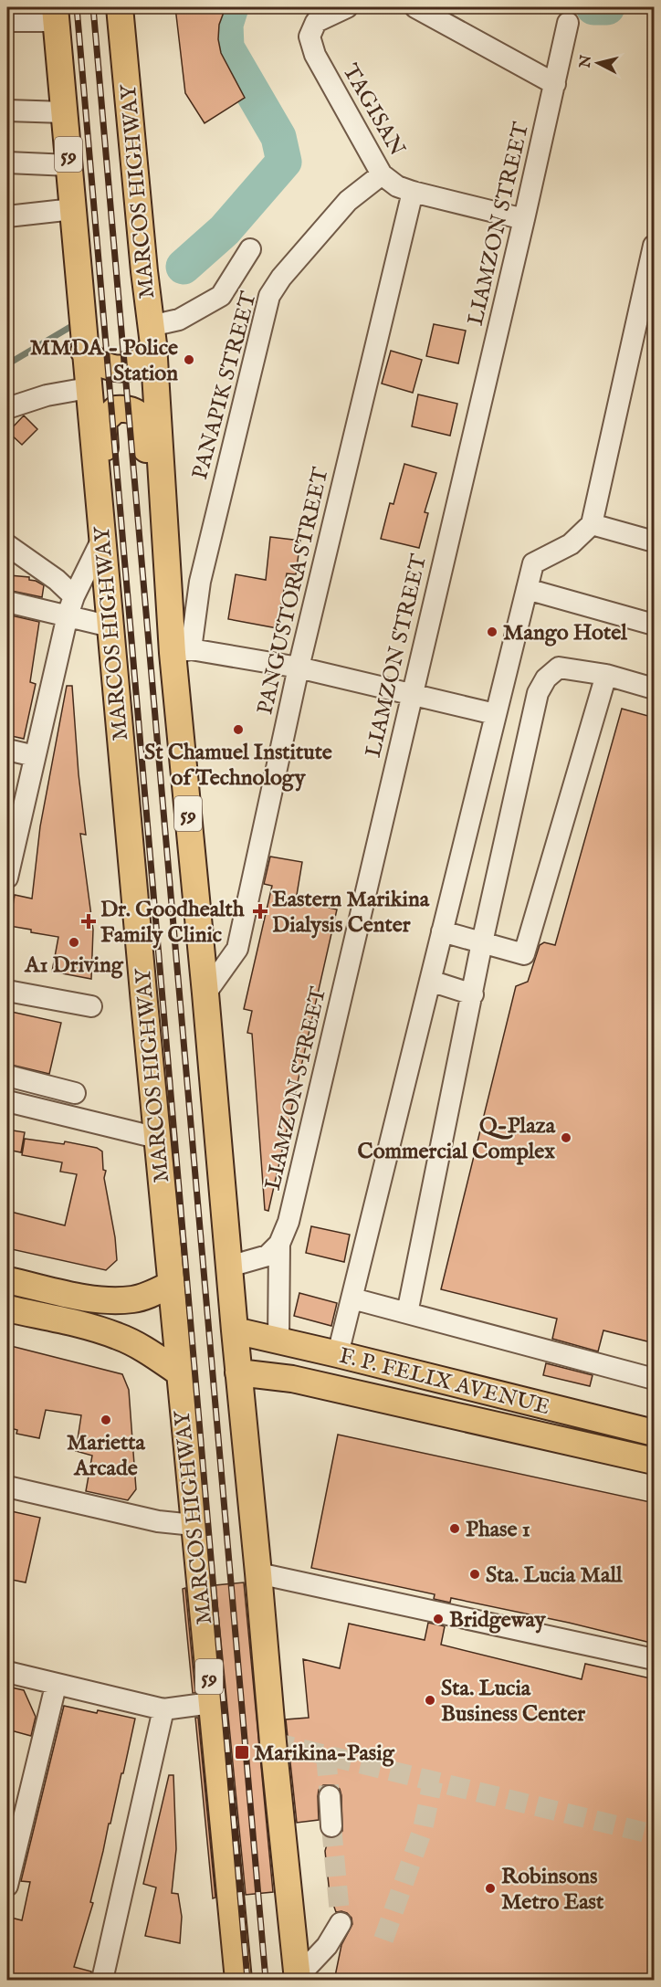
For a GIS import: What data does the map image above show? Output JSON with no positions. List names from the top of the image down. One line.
{"streets":{"main road":["59","MARCOS HIGHWAY","F. P. FELIX AVENUE"],"street":["TAGISAN","LIAMZON STREET","PANAPIK STREET","PANGUSTORA STREET"]},"crossings":[["TAGISAN","LIAMZON STREET"],["TAGISAN","PANAPIK STREET"],["TAGISAN","PANGUSTORA STREET"],["MARCOS HIGHWAY","PANAPIK STREET"],["MARCOS HIGHWAY","PANGUSTORA STREET"],["MARCOS HIGHWAY","F. P. FELIX AVENUE"]],"places":{"other":["MMDA - Police Station","Mango Hotel","St Chamuel Institute of Technology","A1 Driving","Q-Plaza Commercial Complex","Marietta Arcade","Phase 1","Sta. Lucia Mall","Bridgeway","Sta. Lucia Business Center","Robinsons Metro East"],"health":["Eastern Marikina Dialysis Center","Dr. Goodhealth Family Clinic"],"transit":["Marikina-Pasig"]},"north":"left"}
